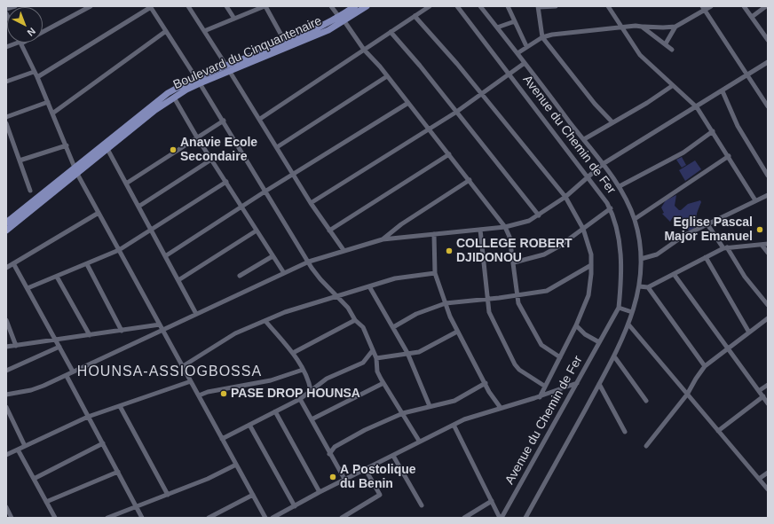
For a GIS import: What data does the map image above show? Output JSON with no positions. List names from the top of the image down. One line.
{"streets":{"main road":["Boulevard du Cinquantenaire"],"street":["Avenue du Chemin de Fer"]},"districts":["HOUNSA-ASSIOGBOSSA"],"places":["Anavie Ecole Secondaire","Eglise Pascal Major Emanuel","COLLEGE ROBERT DJIDONOU","PASE DROP HOUNSA","A Postolique du Benin"],"north":"bottom right"}
